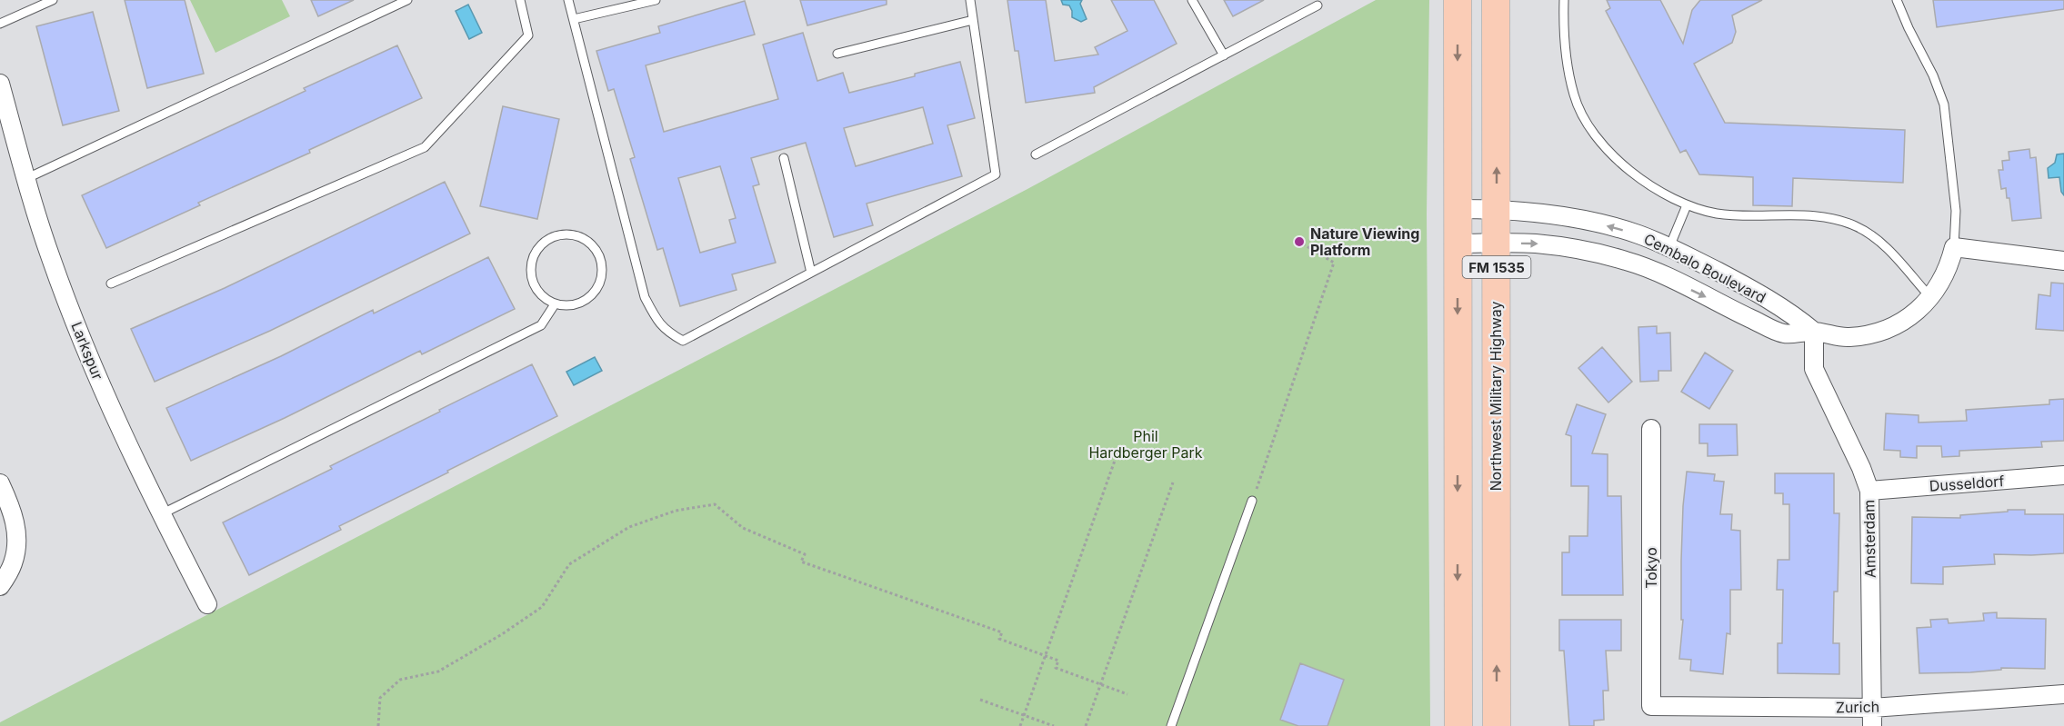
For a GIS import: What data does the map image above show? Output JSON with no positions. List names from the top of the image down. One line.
{"streets":{"main road":["FM 1535","Northwest Military Highway"],"street":["Cembalo Boulevard","Larkspur","Dusseldorf","Amsterdam","Tokyo","Zurich"]},"crossings":[["FM 1535","Cembalo Boulevard"],["Cembalo Boulevard","Northwest Military Highway"],["Cembalo Boulevard","Amsterdam"],["Dusseldorf","Amsterdam"],["Amsterdam","Zurich"],["Tokyo","Zurich"]],"parks":["Phil Hardberger Park"],"places":["Nature Viewing Platform"]}
